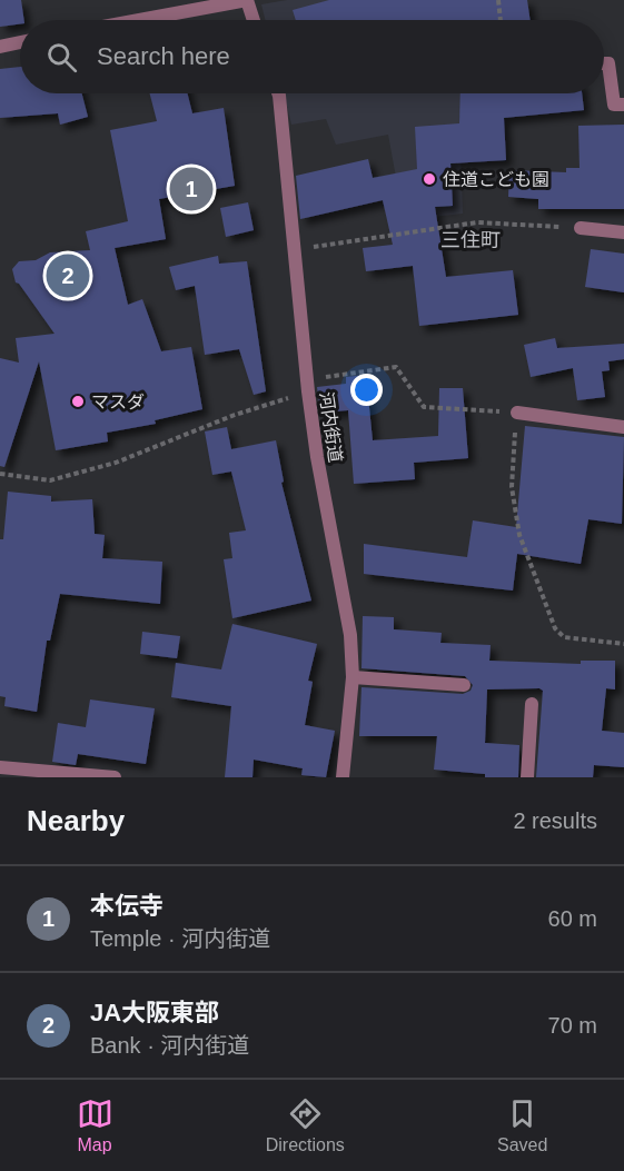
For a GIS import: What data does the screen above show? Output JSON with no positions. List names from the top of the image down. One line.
{"streets":{"street":["河内街道"]},"districts":["三住町"],"places":["住道こども園","マスダ"],"page":{"search":"Search here","pins":["1","2"],"heading":["Nearby","2 results"],"list":[{"mark":"1","name":"本伝寺","note":"Temple · 河内街道","value":"60 m"},{"mark":"2","name":"JA大阪東部","note":"Bank · 河内街道","value":"70 m"}],"nav":["Map","Directions","Saved"]}}
